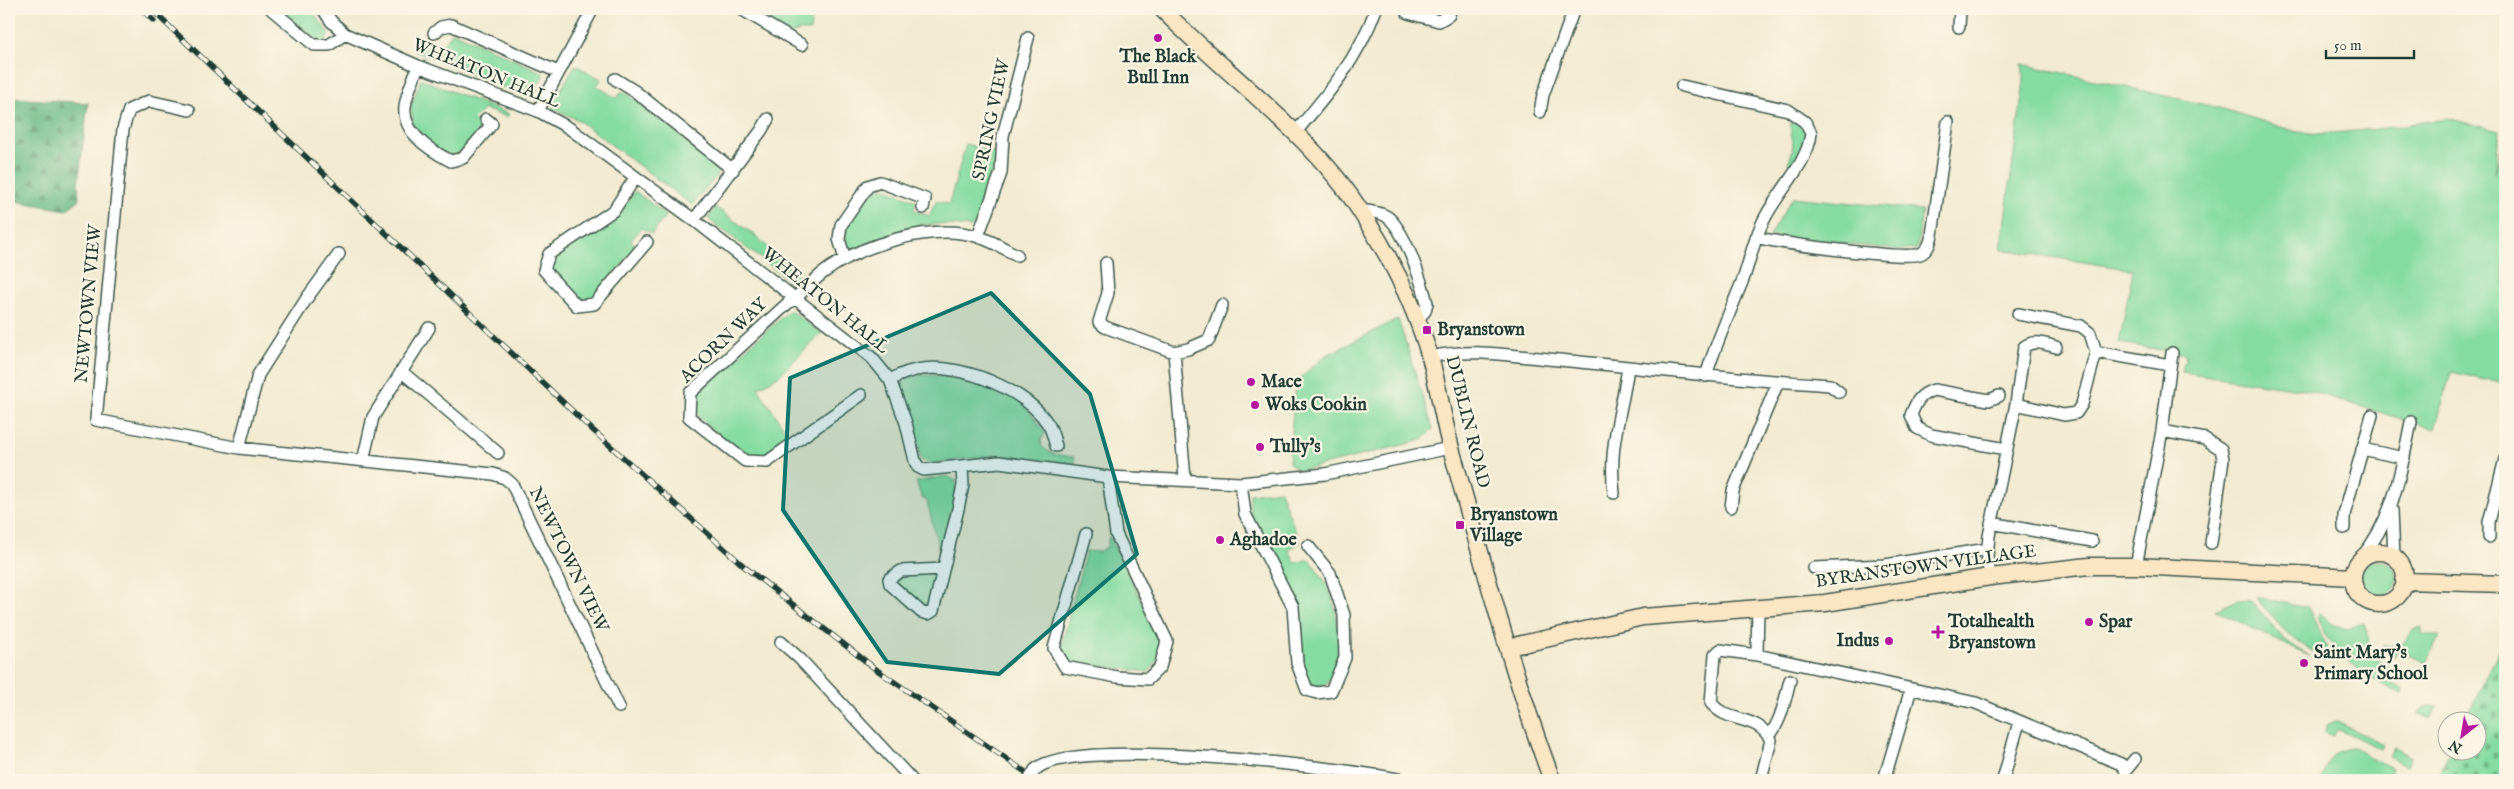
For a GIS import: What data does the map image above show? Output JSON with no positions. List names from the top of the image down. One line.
{"streets":{"street":["WHEATON HALL","SPRING VIEW","NEWTOWN VIEW","ACORN WAY","DUBLIN ROAD","BYRANSTOWN VILLAGE"]},"crossings":[["WHEATON HALL","ACORN WAY"],["WHEATON HALL","DUBLIN ROAD"],["DUBLIN ROAD","BYRANSTOWN VILLAGE"]],"places":{"other":["The Black Bull Inn","Mace","Woks Cookin","Tully's","Aghadoe","Spar","Indus","Saint Mary's Primary School"],"transit":["Bryanstown","Bryanstown Village"],"health":["Totalhealth Bryanstown"]},"scale_bar":"50 m","north":"bottom left"}
